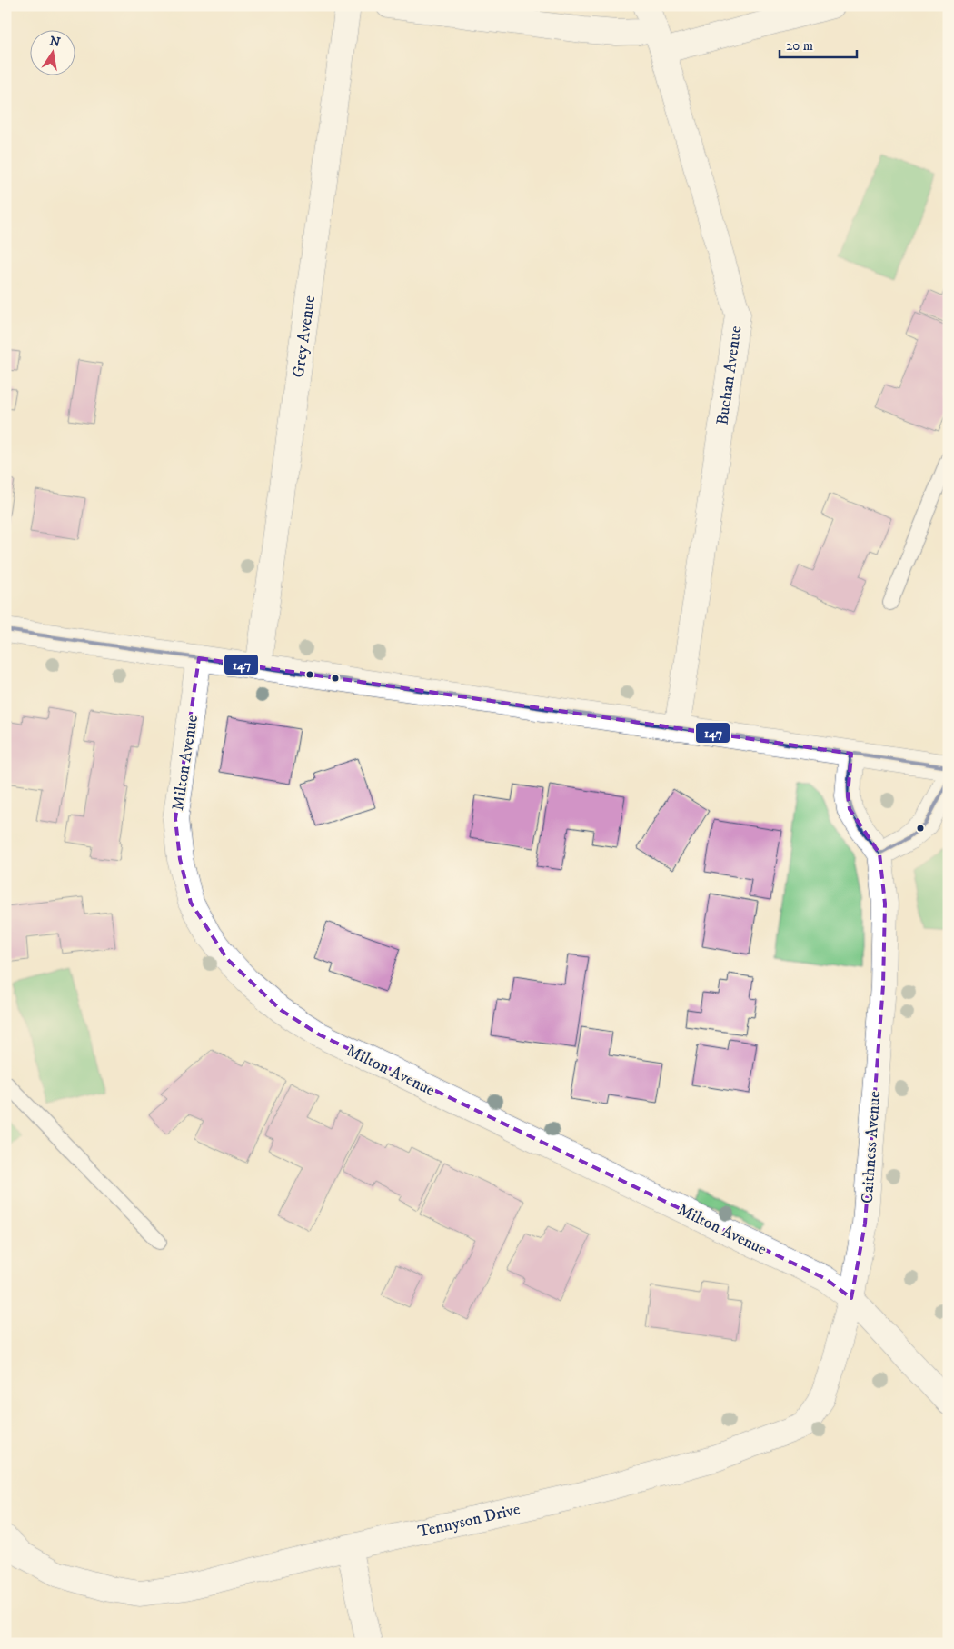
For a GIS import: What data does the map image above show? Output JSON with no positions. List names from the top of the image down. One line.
{"streets":{"street":["Grey Avenue","Buchan Avenue","Milton Avenue","Caithness Avenue","Tennyson Drive"]},"crossings":[["Milton Avenue","Caithness Avenue"],["Milton Avenue","Tennyson Drive"],["Caithness Avenue","Tennyson Drive"]],"lines":["transit line 147"],"scale_bar":"20 m","north":"top"}
